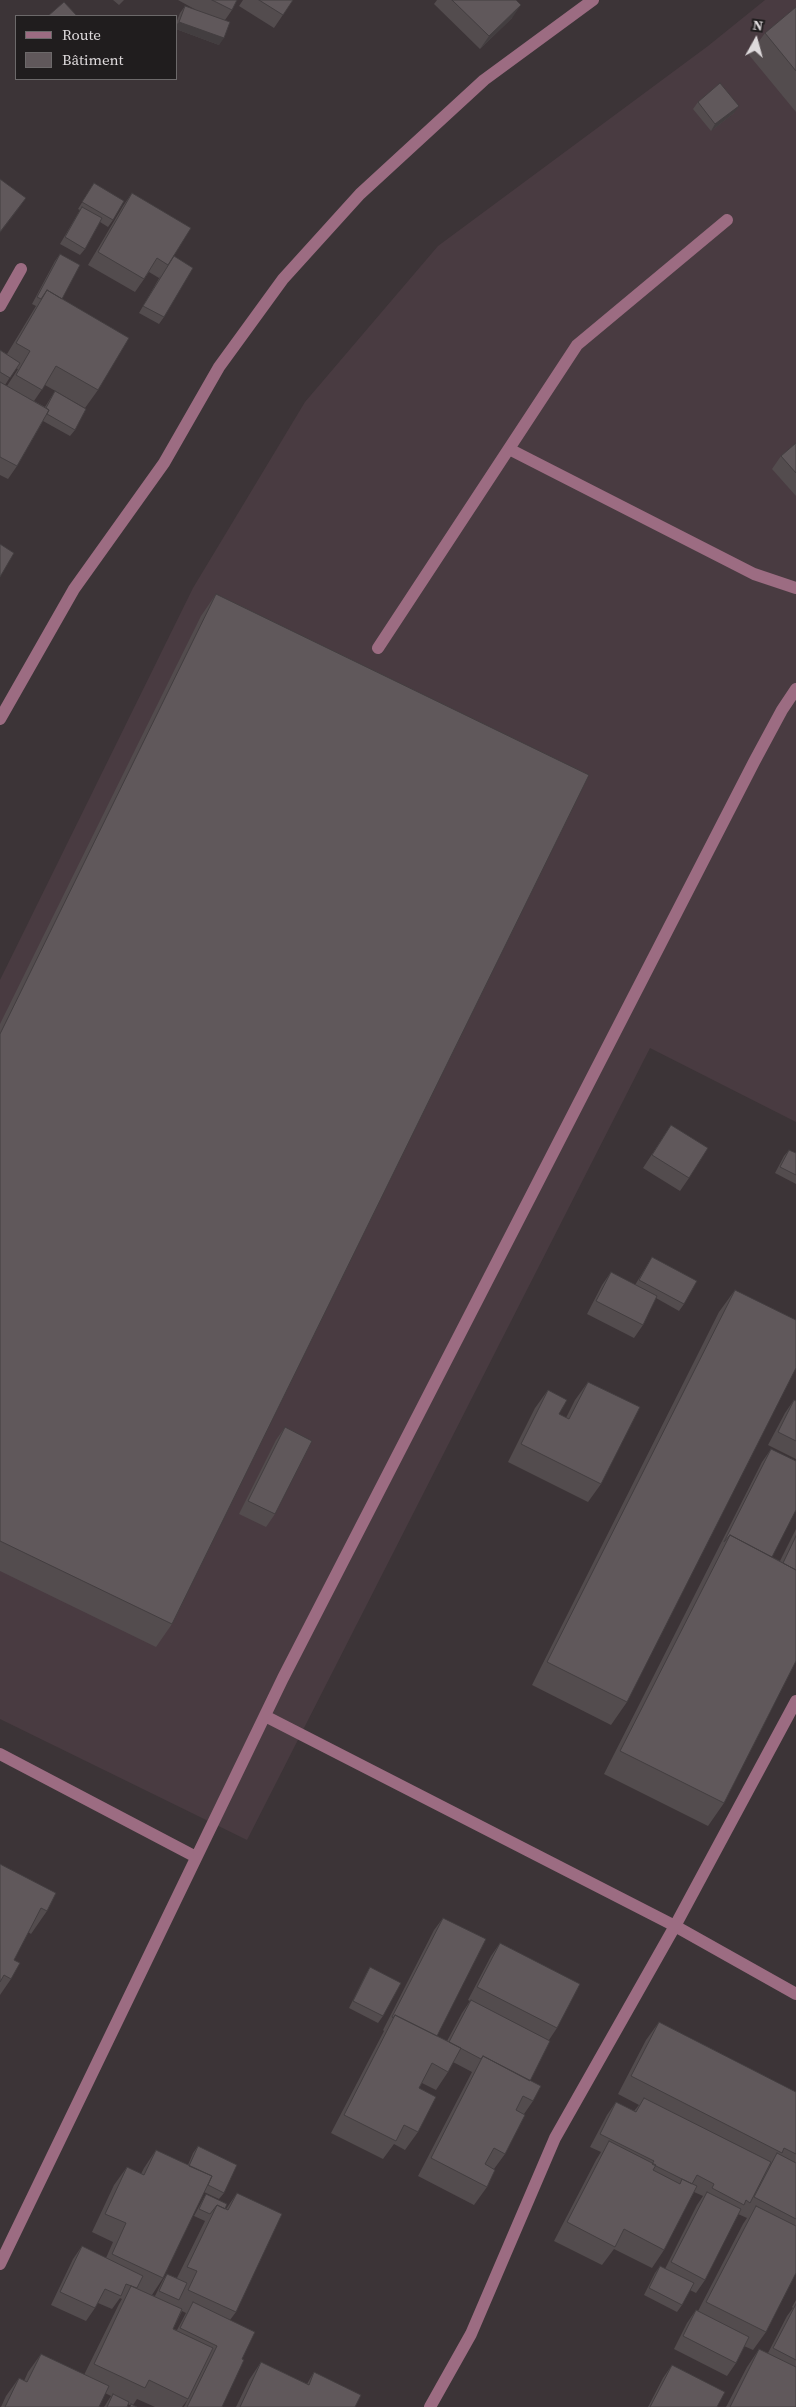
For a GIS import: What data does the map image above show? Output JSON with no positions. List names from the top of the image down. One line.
{"legend":["Route","Bâtiment"],"north":"top"}
